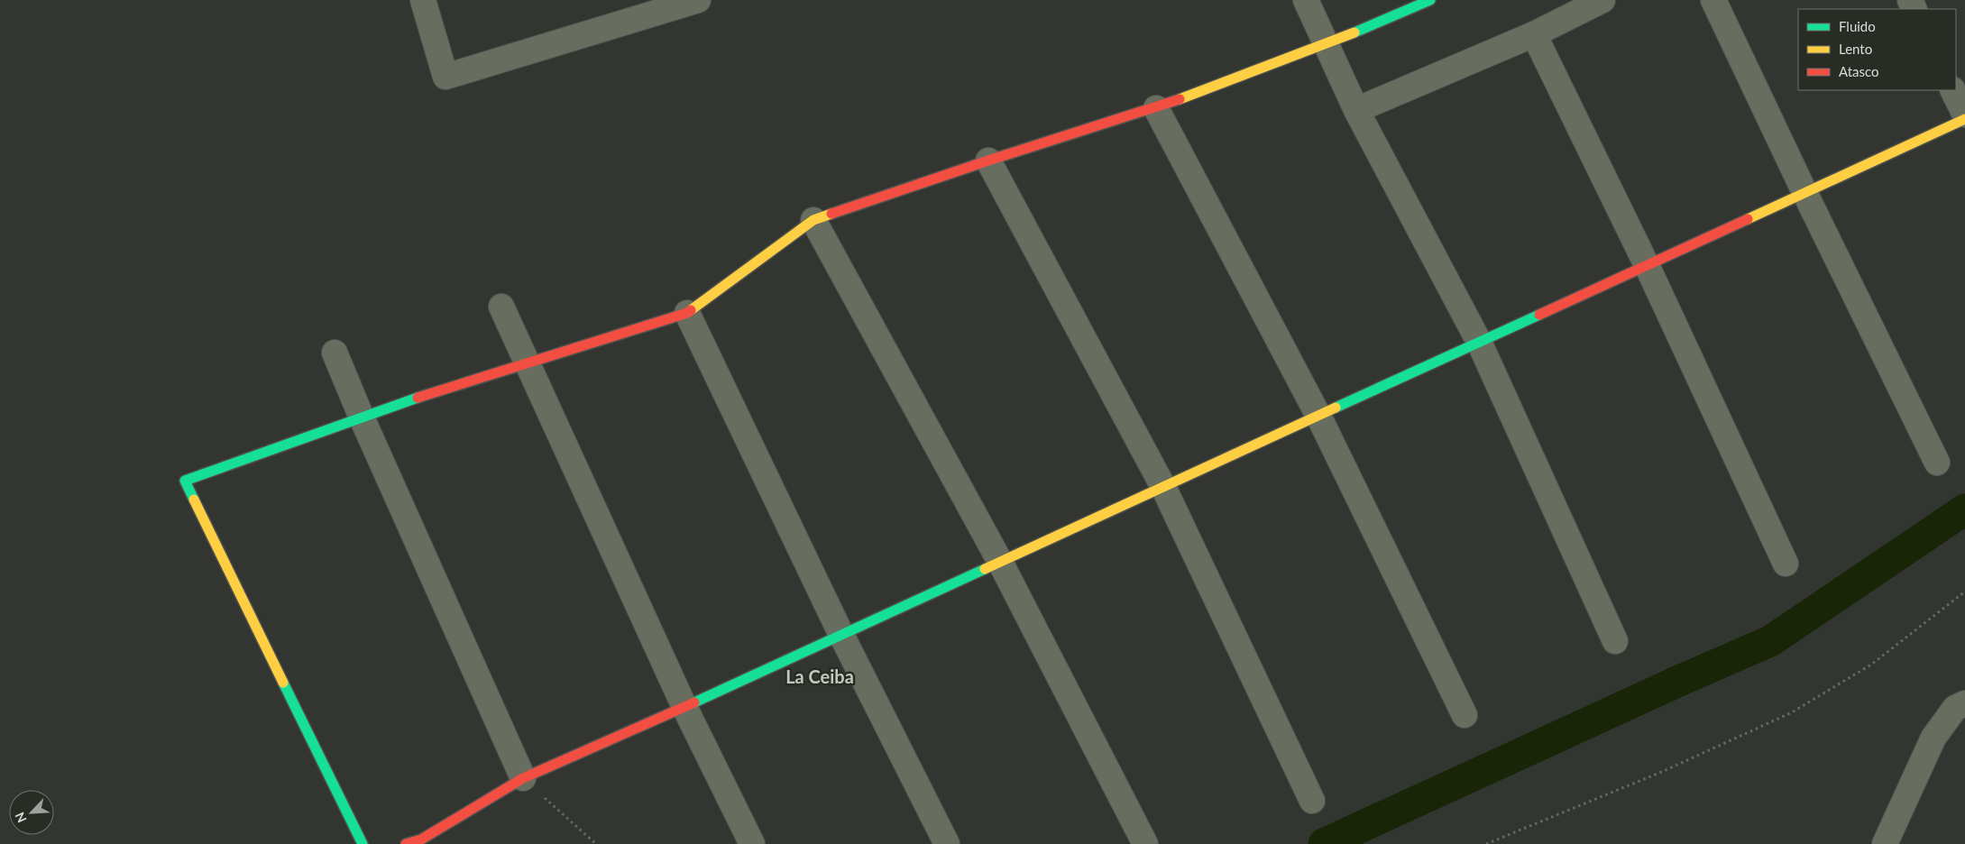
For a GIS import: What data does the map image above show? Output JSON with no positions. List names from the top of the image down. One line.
{"districts":["La Ceiba"],"legend":["Fluido","Lento","Atasco"],"north":"bottom left"}
